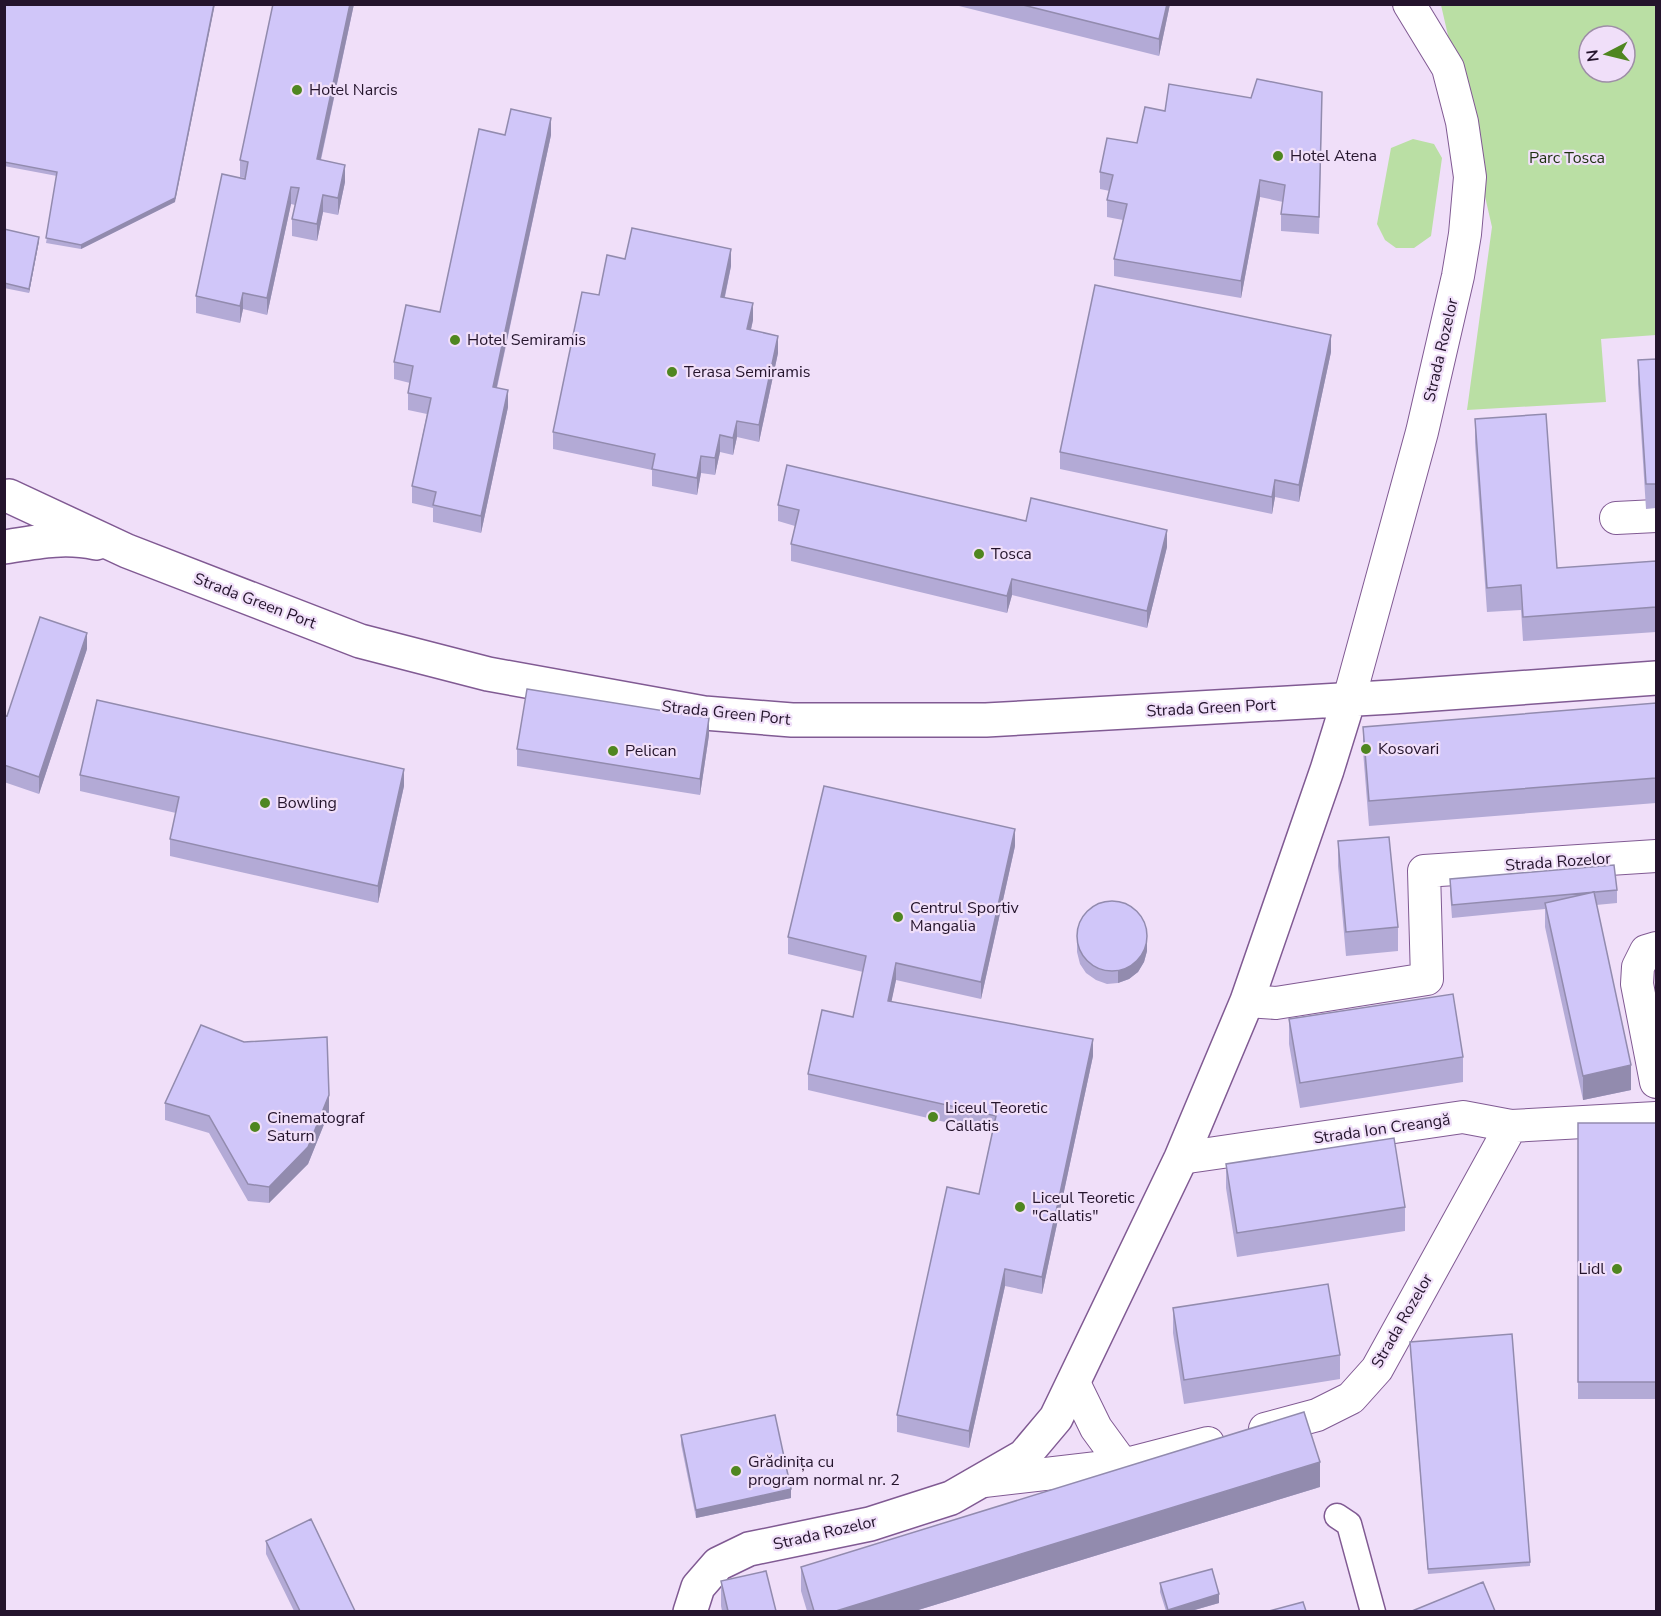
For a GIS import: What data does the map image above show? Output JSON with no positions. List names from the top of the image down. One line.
{"streets":{"street":["Strada Rozelor","Strada Green Port","Strada Ion Creangă"]},"crossings":[["Strada Rozelor","Strada Green Port"],["Strada Rozelor","Strada Ion Creangă"]],"parks":["Parc Tosca"],"places":["Hotel Narcis","Hotel Atena","Hotel Semiramis","Terasa Semiramis","Tosca","Kosovari","Pelican","Bowling","Centrul Sportiv Mangalia","Liceul Teoretic Callatis","Cinematograf Saturn","Liceul Teoretic \"Callatis\"","Lidl","Grădinița cu program normal nr. 2"],"north":"left"}
